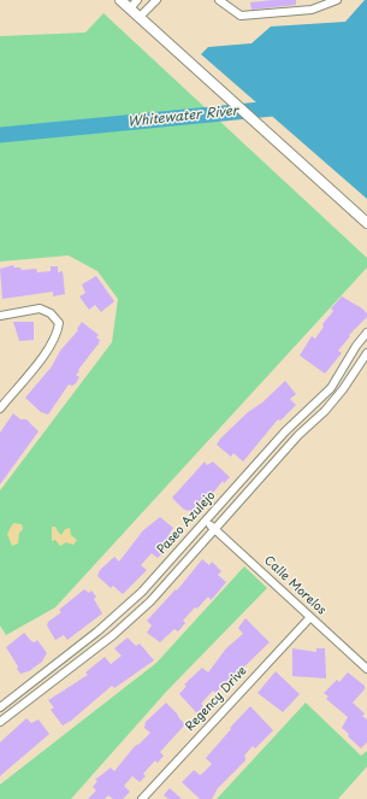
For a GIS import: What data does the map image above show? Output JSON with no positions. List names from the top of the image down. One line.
{"streets":{"street":["Paseo Azulejo","Calle Morelos","Regency Drive"]},"crossings":[["Paseo Azulejo","Calle Morelos"],["Calle Morelos","Regency Drive"]],"water":["Whitewater River"]}
